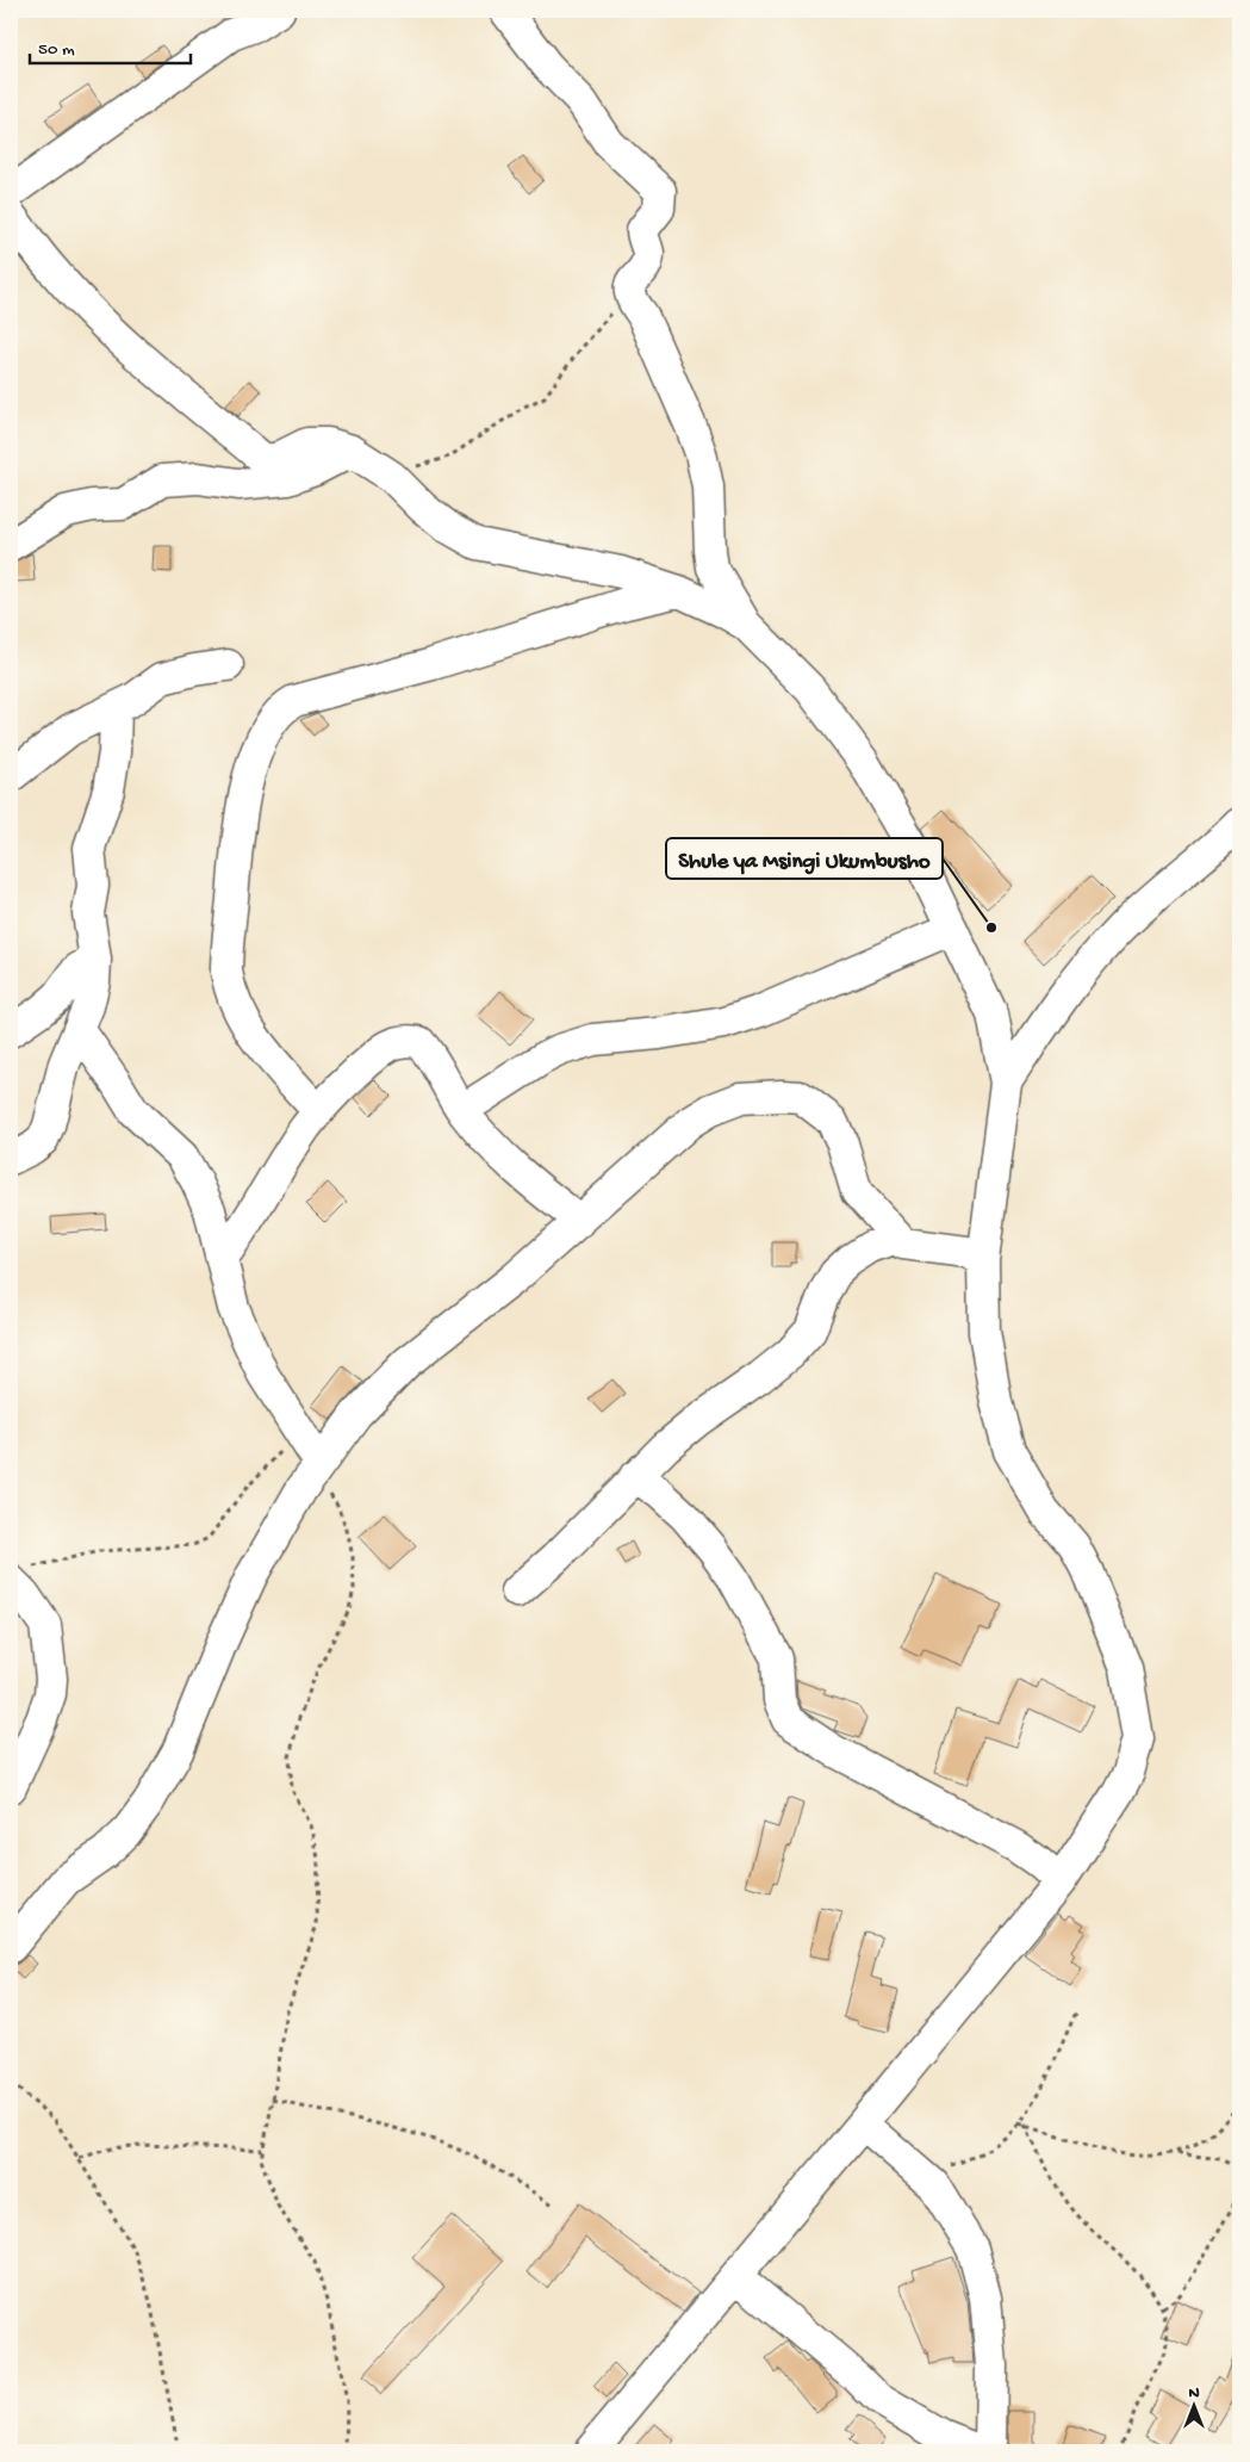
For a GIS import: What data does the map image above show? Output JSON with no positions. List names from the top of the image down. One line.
{"places":["Shule ya Msingi Ukumbusho"],"scale_bar":"50 m","north":"top"}
